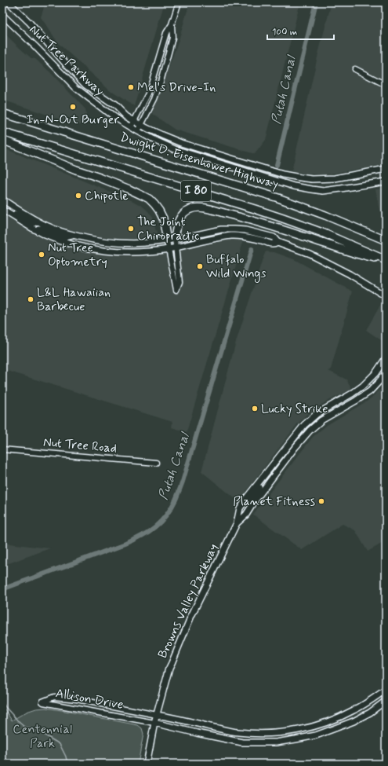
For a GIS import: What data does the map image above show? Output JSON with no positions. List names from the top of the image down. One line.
{"streets":{"highway":["Dwight D. Eisenhower Highway","I 80"],"main road":["Nut Tree Parkway","Browns Valley Parkway","Allison Drive"],"street":["Nut Tree Road"]},"crossings":[["Browns Valley Parkway","Allison Drive"]],"water":["Putah Canal"],"parks":["Centennial Park"],"places":["Mel's Drive-In","In-N-Out Burger","Chipotle","The Joint Chiropractic","Nut Tree Optometry","Buffalo Wild Wings","L&L Hawaiian Barbecue","Lucky Strike","Planet Fitness"],"scale_bar":"100 m"}
